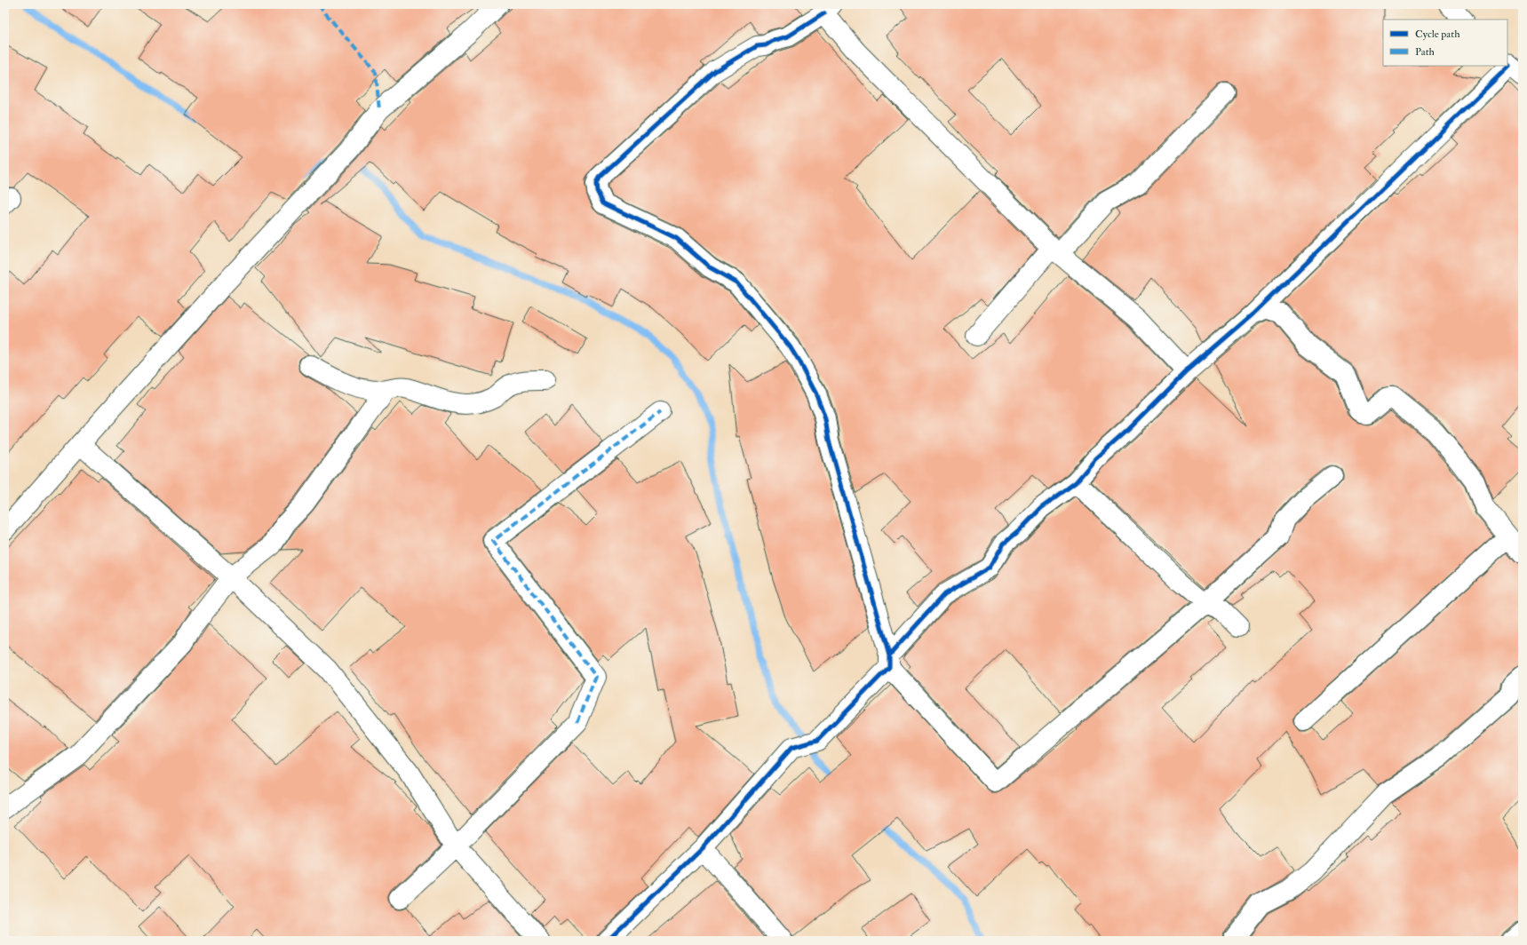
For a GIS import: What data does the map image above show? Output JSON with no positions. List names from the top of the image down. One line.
{"legend":["Cycle path","Path"]}
